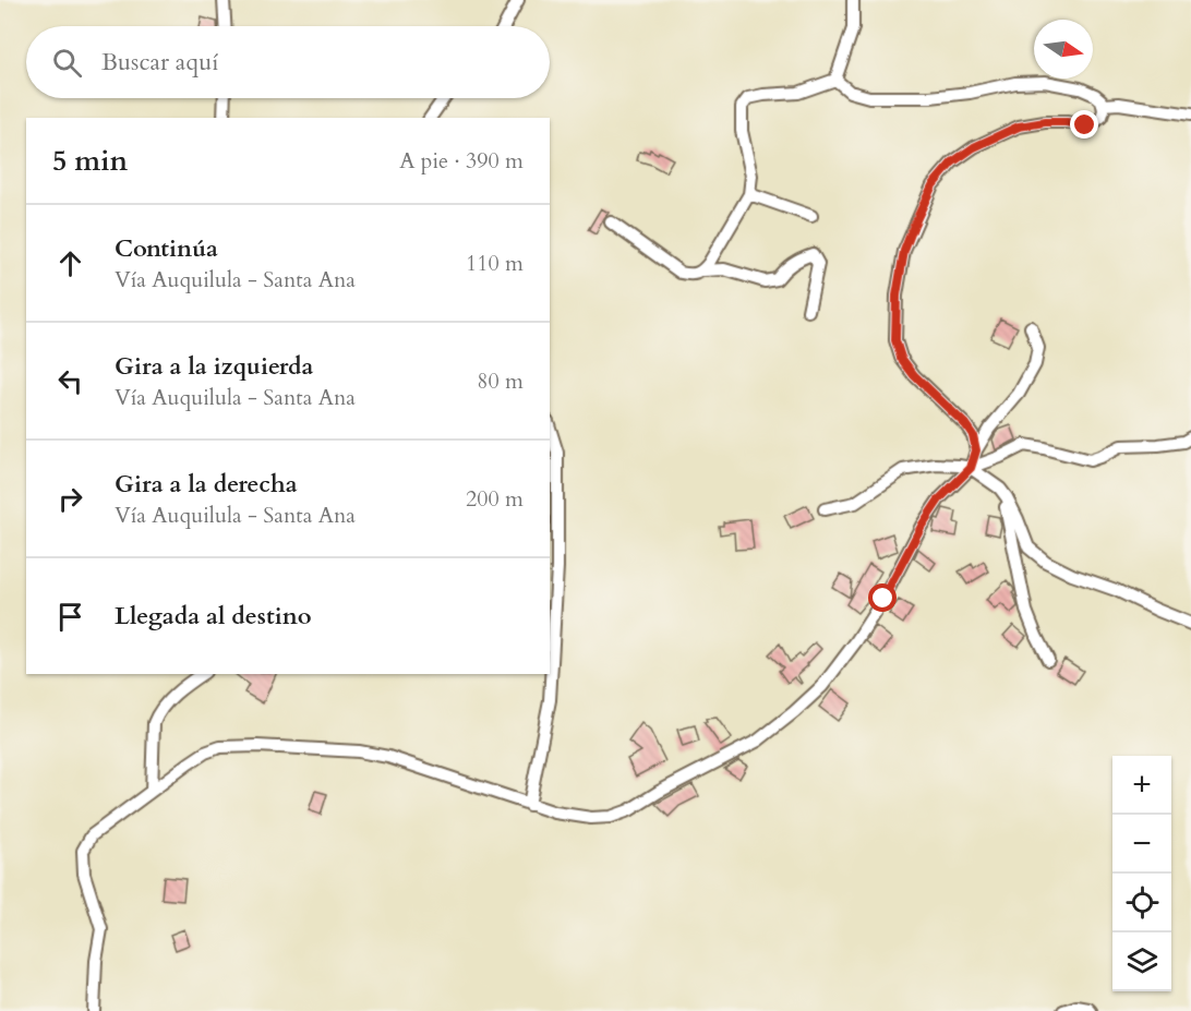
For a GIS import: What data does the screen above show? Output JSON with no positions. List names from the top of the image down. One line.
{"north":"right","page":{"search":"Buscar aquí","heading":["5 min","A pie · 390 m"],"list":[["Continúa","Vía Auquilula - Santa Ana","110 m"],["Gira a la izquierda","Vía Auquilula - Santa Ana","80 m"],["Gira a la derecha","Vía Auquilula - Santa Ana","200 m"],"Llegada al destino"],"map_buttons":["+","−"]}}
